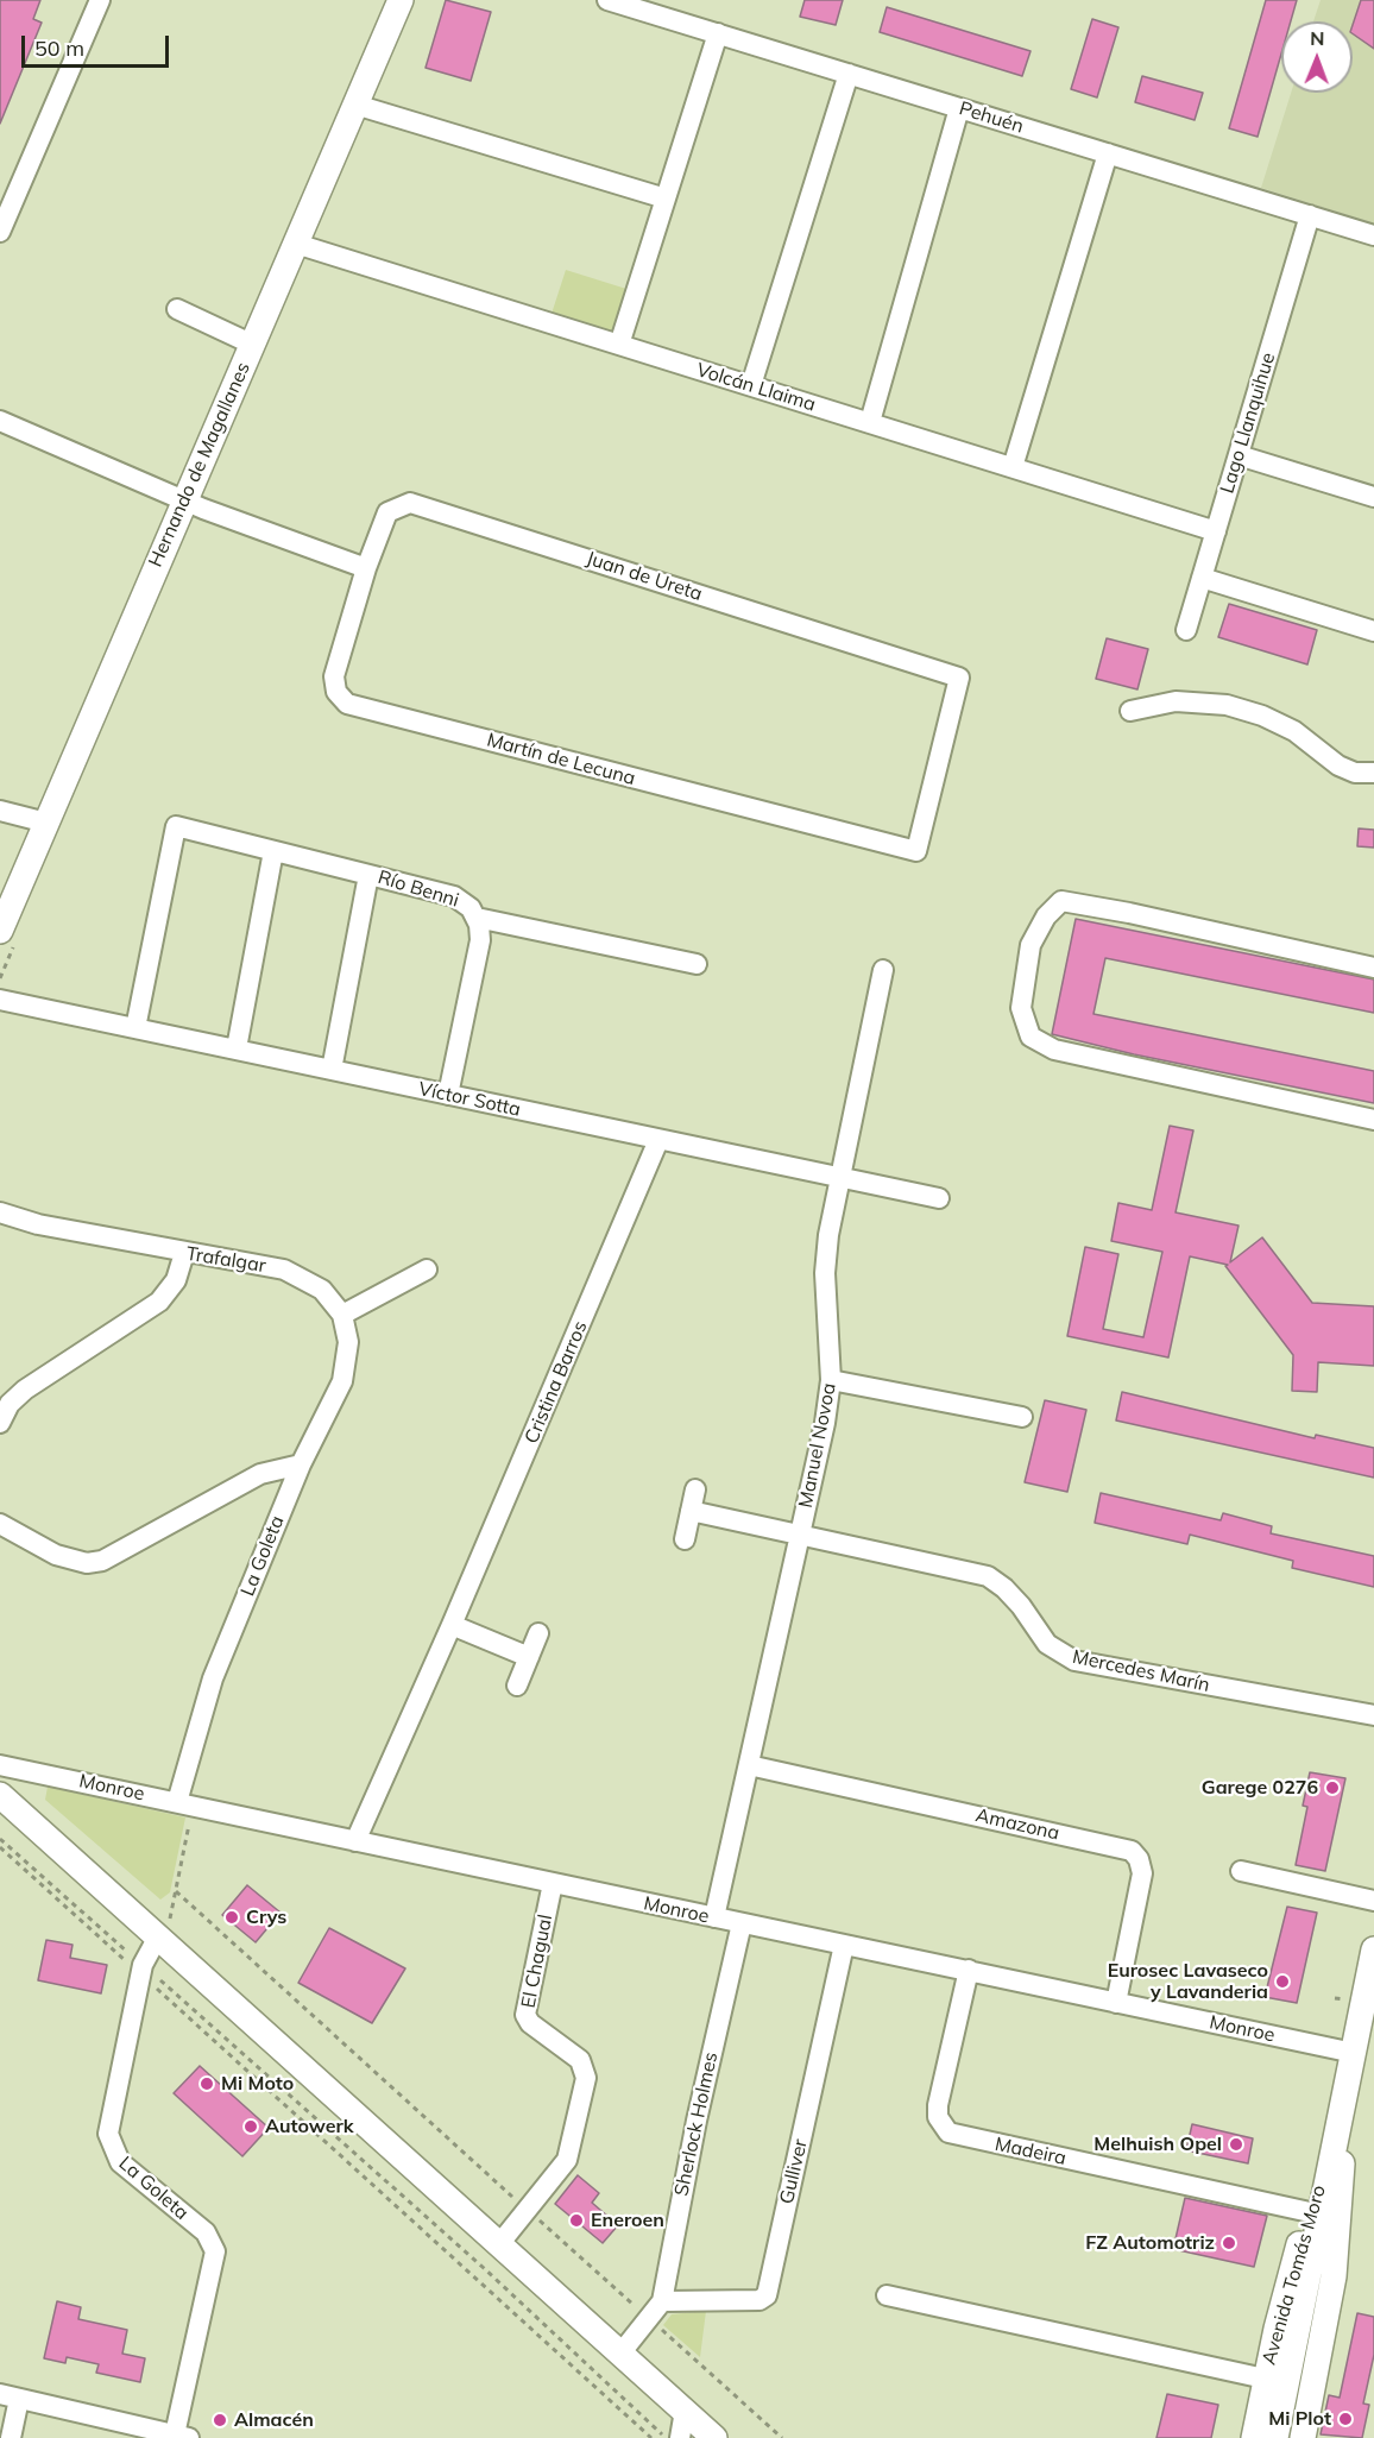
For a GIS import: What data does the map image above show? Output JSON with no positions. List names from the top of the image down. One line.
{"streets":{"main road":["Hernando de Magallanes","Avenida Tomás Moro"],"street":["Pehuén","Volcán Llaima","Lago Llanquihue","Juan de Ureta","Martín de Lecuna","Río Benni","Víctor Sotta","Trafalgar","Cristina Barros","Manuel Novoa","La Goleta","Mercedes Marín","Monroe","Amazona","El Chagual","Sherlock Holmes","Madeira","Gulliver"]},"crossings":[["Pehuén","Lago Llanquihue"],["Volcán Llaima","Lago Llanquihue"],["Volcán Llaima","Hernando de Magallanes"],["Juan de Ureta","Martín de Lecuna"],["Río Benni","Víctor Sotta"],["Víctor Sotta","Cristina Barros"],["Víctor Sotta","Manuel Novoa"],["Trafalgar","La Goleta"],["Cristina Barros","Monroe"],["Manuel Novoa","Mercedes Marín"],["Manuel Novoa","Monroe"],["Manuel Novoa","Amazona"],["La Goleta","Monroe"],["Monroe","Amazona"],["Monroe","El Chagual"],["Monroe","Sherlock Holmes"],["Monroe","Madeira"],["Monroe","Gulliver"],["Monroe","Avenida Tomás Moro"],["Sherlock Holmes","Gulliver"],["Madeira","Avenida Tomás Moro"]],"places":["Garege 0276","Crys","Eurosec Lavaseco y Lavanderia","Mi Moto","Autowerk","Melhuish Opel","Eneroen","FZ Automotriz","Mi Plot","Almacén"],"scale_bar":"50 m","north":"top"}
